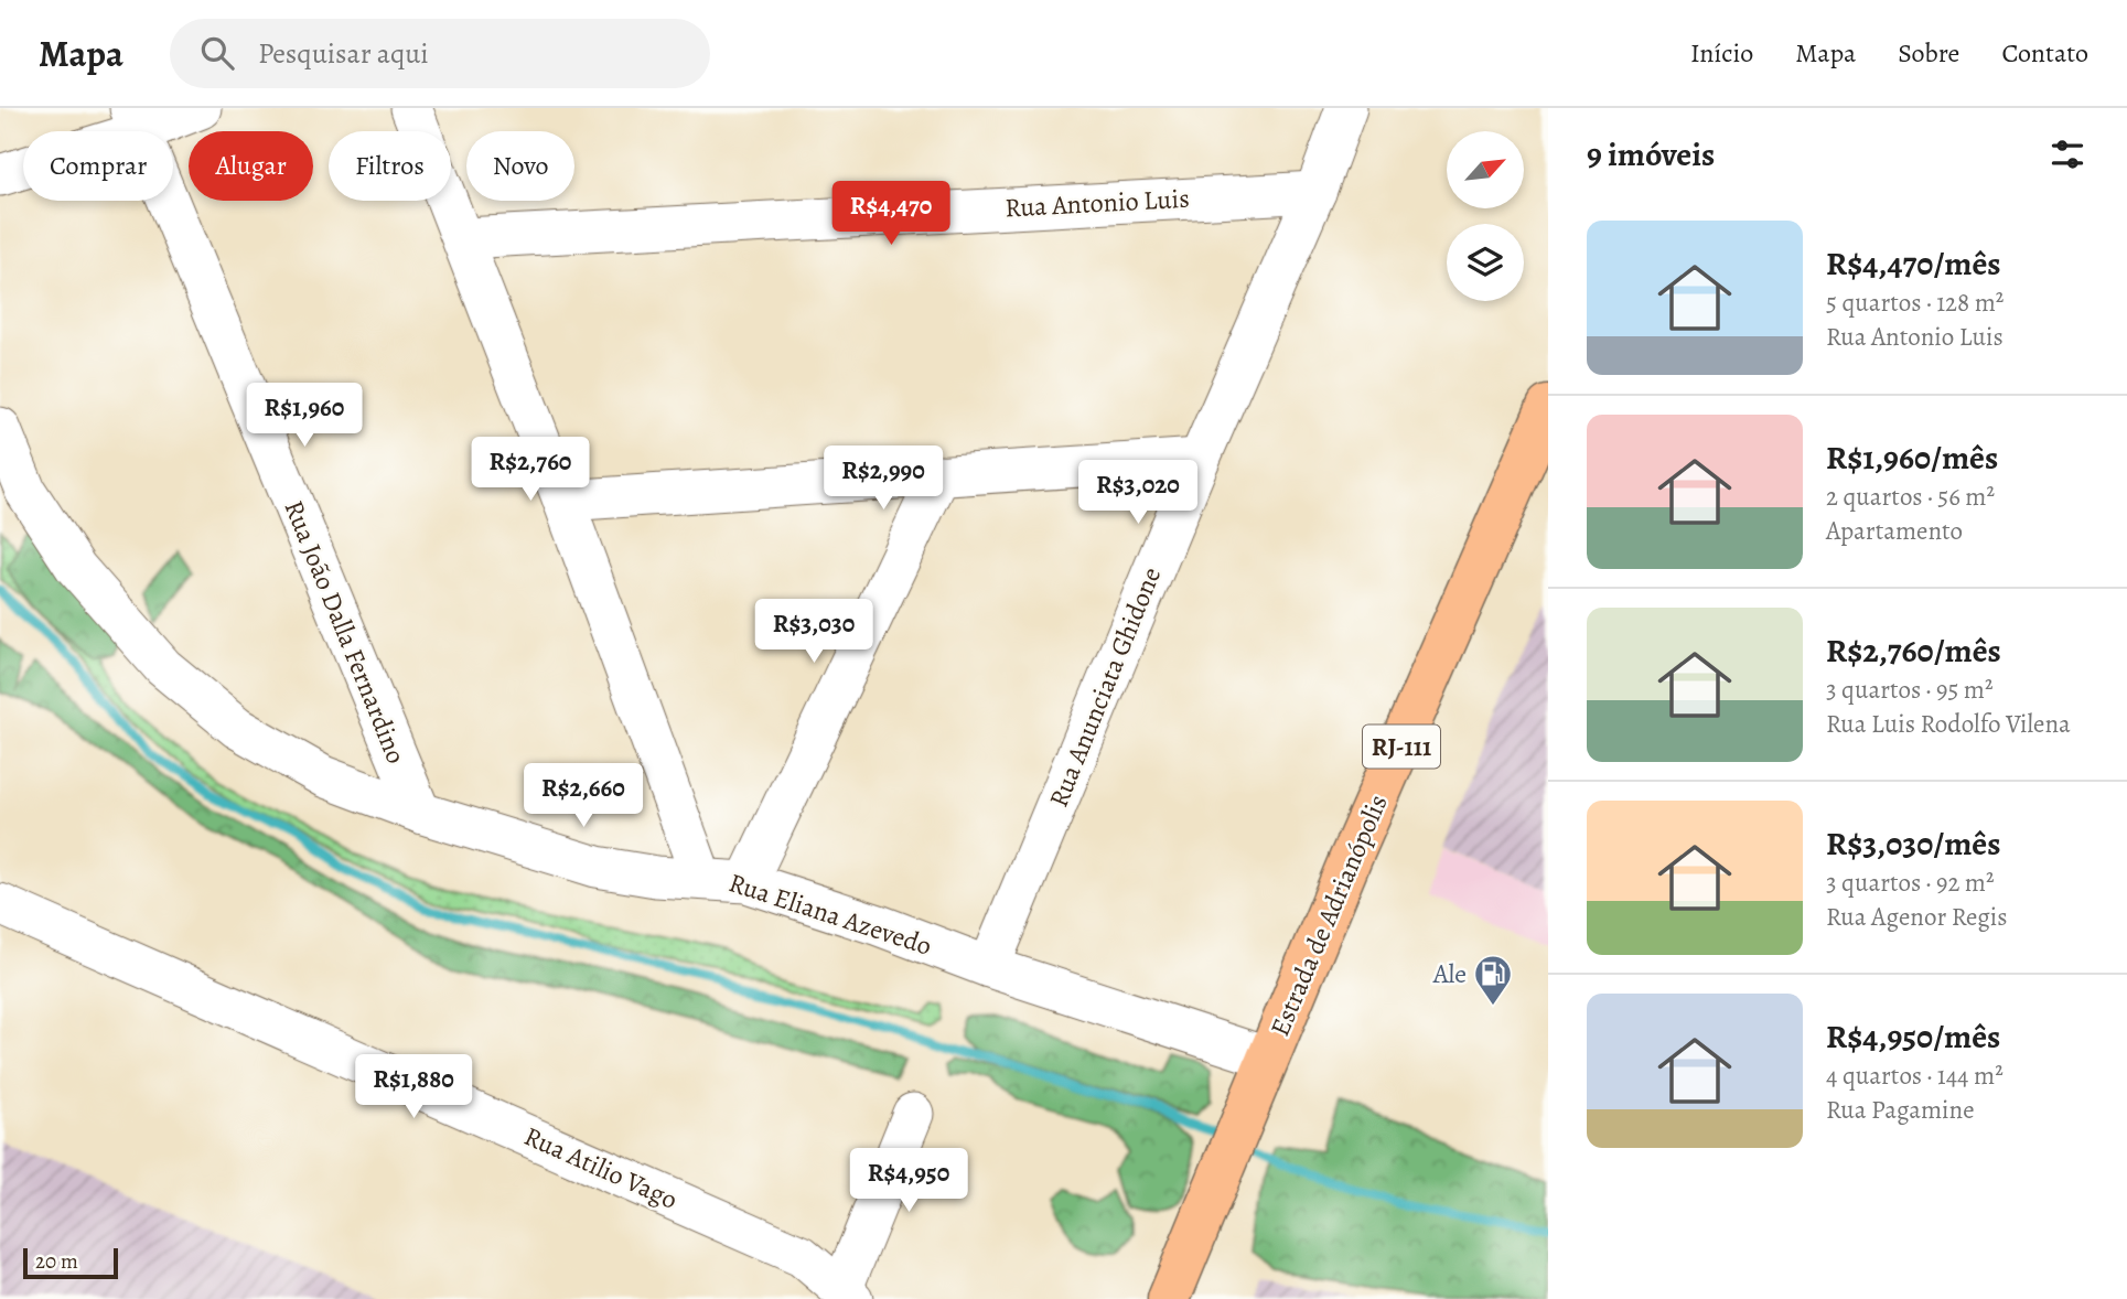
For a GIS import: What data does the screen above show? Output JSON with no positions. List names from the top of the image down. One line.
{"streets":{"main road":["RJ-111","Estrada de Adrianópolis"],"street":["Rua Antonio Luis","Rua João Dalla Fernardino","Rua Anunciata Ghidone","Rua Eliana Azevedo","Rua Atilio Vago"]},"crossings":[["Rua Antonio Luis","Rua Anunciata Ghidone"],["Rua João Dalla Fernardino","Rua Eliana Azevedo"],["Rua Anunciata Ghidone","Rua Eliana Azevedo"],["Rua Eliana Azevedo","Estrada de Adrianópolis"]],"places":{"fuel station":["Ale"]},"scale_bar":"20 m","north":"top right","page":{"header":"Mapa","search":"Pesquisar aqui","nav":["Início","Mapa","Sobre","Contato"],"heading":"9 imóveis","chip":["Comprar","Alugar","Filtros","Novo"],"price":["R$4,470","R$1,960","R$2,760","R$2,990","R$3,020","R$3,030","R$2,660","R$1,880","R$4,950"],"list":[{"name":"R$4,470/mês","note":"5 quartos · 128 m² · Rua Antonio Luis"},{"name":"R$1,960/mês","note":"2 quartos · 56 m² · Apartamento"},{"name":"R$2,760/mês","note":"3 quartos · 95 m² · Rua Luis Rodolfo Vilena"},{"name":"R$3,030/mês","note":"3 quartos · 92 m² · Rua Agenor Regis"},{"name":"R$4,950/mês","note":"4 quartos · 144 m² · Rua Pagamine"}],"scale":"20 m"}}
